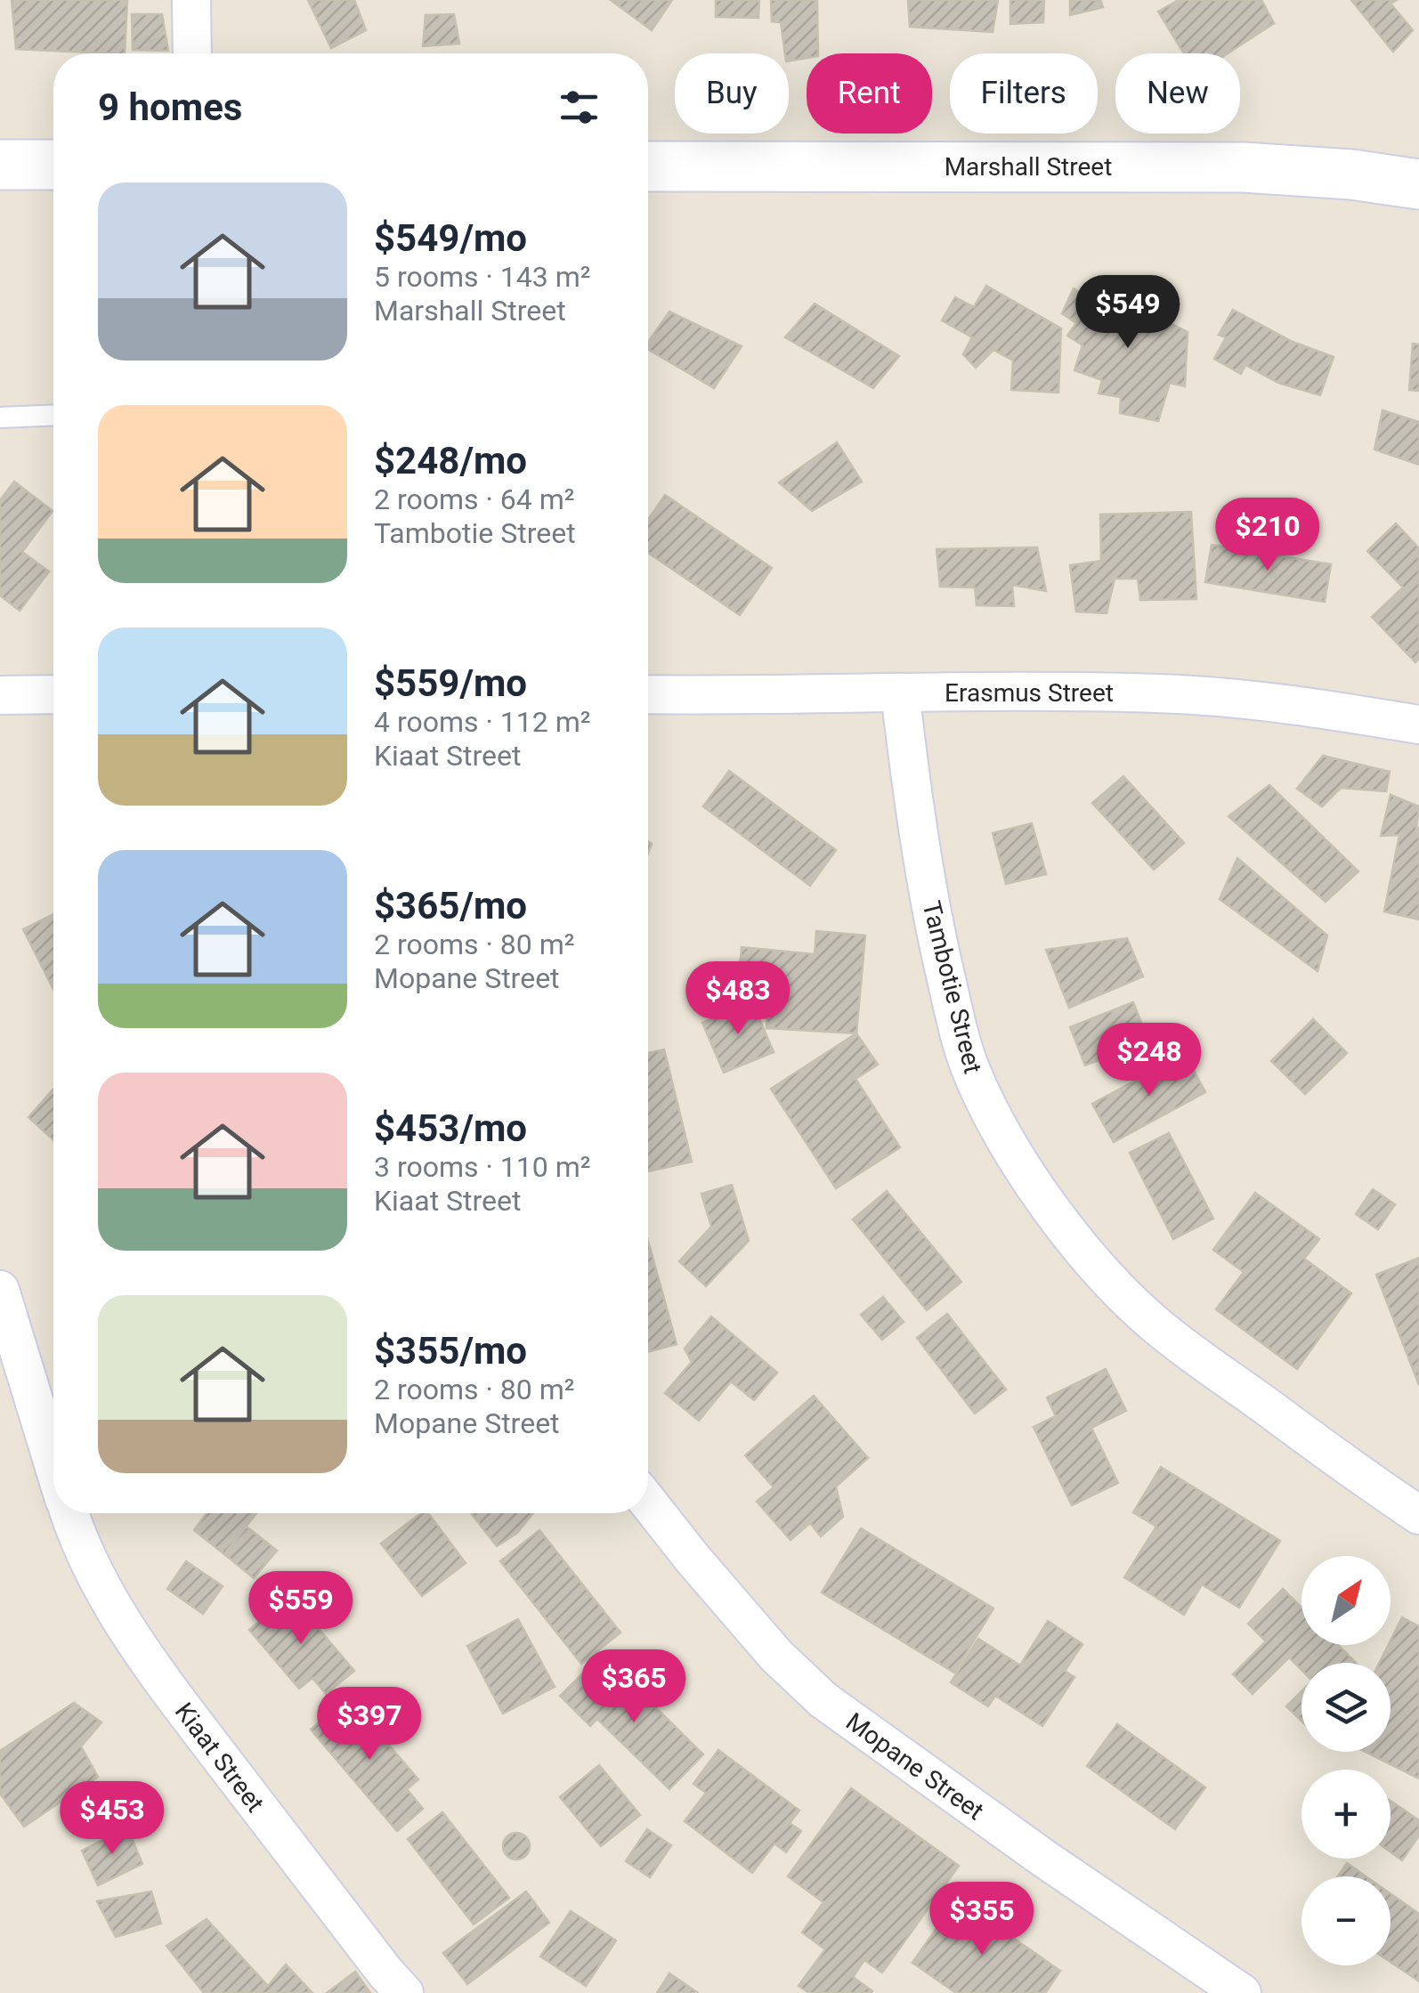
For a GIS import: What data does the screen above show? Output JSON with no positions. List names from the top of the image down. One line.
{"streets":{"street":["Marshall Street","Erasmus Street","Tambotie Street","Kiaat Street","Mopane Street"]},"crossings":[["Erasmus Street","Tambotie Street"]],"north":"top right","page":{"chip":["Buy","Rent","Filters","New"],"heading":"9 homes","list":[{"name":"$549/mo","note":"5 rooms · 143 m² · Marshall Street"},{"name":"$248/mo","note":"2 rooms · 64 m² · Tambotie Street"},{"name":"$559/mo","note":"4 rooms · 112 m² · Kiaat Street"},{"name":"$365/mo","note":"2 rooms · 80 m² · Mopane Street"},{"name":"$453/mo","note":"3 rooms · 110 m² · Kiaat Street"},{"name":"$355/mo","note":"2 rooms · 80 m² · Mopane Street"}],"price":["$549","$210","$483","$248","$559","$365","$397","$453","$355"],"map_buttons":["+","−"]}}
